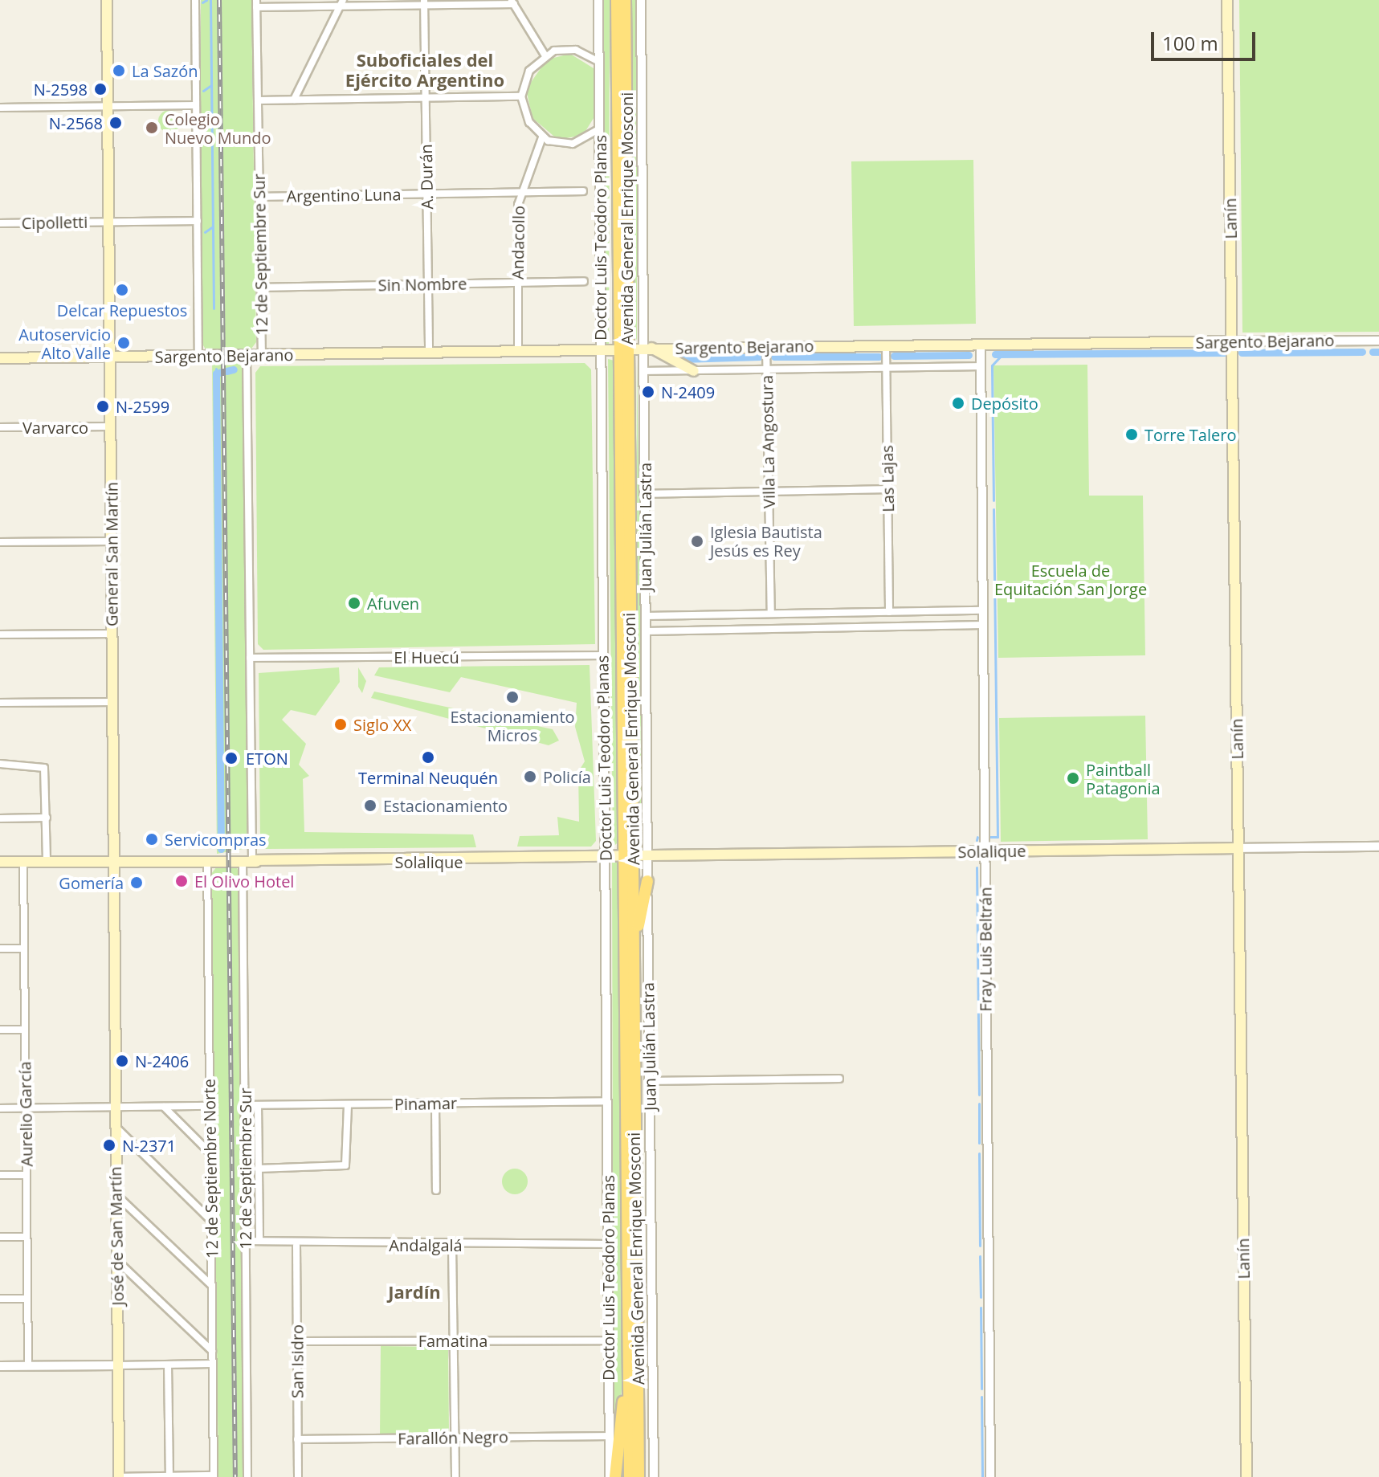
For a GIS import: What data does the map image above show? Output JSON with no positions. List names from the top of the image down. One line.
{"streets":{"highway":["Avenida General Enrique Mosconi"],"main road":["Lanín","Sargento Bejarano","General San Martín","Solalique","José de San Martín"],"street":["A. Durán","Argentino Luna","Cipolletti","Doctor Luis Teodoro Planas","Andacollo","12 de Septiembre Sur","Sin Nombre","Varvarco","Villa La Angostura","Las Lajas","Juan Julián Lastra","El Huecú","Fray Luis Beltrán","Pinamar","Aurelio García","12 de Septiembre Norte","Andalgalá","Famatina","San Isidro","Farallón Negro"]},"crossings":[["A. Durán","Argentino Luna"],["A. Durán","Sin Nombre"],["A. Durán","Sargento Bejarano"],["Argentino Luna","Andacollo"],["Argentino Luna","12 de Septiembre Sur"],["Avenida General Enrique Mosconi","Sargento Bejarano"],["Avenida General Enrique Mosconi","Solalique"],["Lanín","Sargento Bejarano"],["Lanín","Solalique"],["Cipolletti","General San Martín"],["Doctor Luis Teodoro Planas","Andacollo"],["Doctor Luis Teodoro Planas","Sargento Bejarano"],["Doctor Luis Teodoro Planas","El Huecú"],["Doctor Luis Teodoro Planas","Solalique"],["Doctor Luis Teodoro Planas","Pinamar"],["Doctor Luis Teodoro Planas","Andalgalá"],["Doctor Luis Teodoro Planas","Famatina"],["Doctor Luis Teodoro Planas","Farallón Negro"],["Andacollo","Sin Nombre"],["Andacollo","Sargento Bejarano"],["12 de Septiembre Sur","Sin Nombre"],["12 de Septiembre Sur","Sargento Bejarano"],["12 de Septiembre Sur","El Huecú"],["12 de Septiembre Sur","Solalique"],["12 de Septiembre Sur","Pinamar"],["12 de Septiembre Sur","Andalgalá"],["Sargento Bejarano","Villa La Angostura"],["Sargento Bejarano","Las Lajas"],["Sargento Bejarano","Juan Julián Lastra"],["Sargento Bejarano","General San Martín"],["Sargento Bejarano","Fray Luis Beltrán"],["Varvarco","General San Martín"],["Juan Julián Lastra","Solalique"],["General San Martín","Solalique"],["General San Martín","José de San Martín"],["Solalique","Fray Luis Beltrán"],["Solalique","Aurelio García"],["Solalique","12 de Septiembre Norte"],["Andalgalá","San Isidro"],["Famatina","San Isidro"],["San Isidro","Farallón Negro"]],"districts":["Suboficiales del Ejército Argentino","Jardín"],"parks":["Escuela de Equitación San Jorge"],"places":["La Sazón","N-2598","N-2568","Colegio Nuevo Mundo","Delcar Repuestos","Autoservicio Alto Valle","N-2409","Depósito","N-2599","Torre Talero","Iglesia Bautista Jesús es Rey","Afuven","Estacionamiento Micros","Siglo XX","Terminal Neuquén","ETON","Policía","Paintball Patagonia","Estacionamiento","Servicompras","El Olivo Hotel","Gomería","N-2406","N-2371"],"scale_bar":"100 m"}
